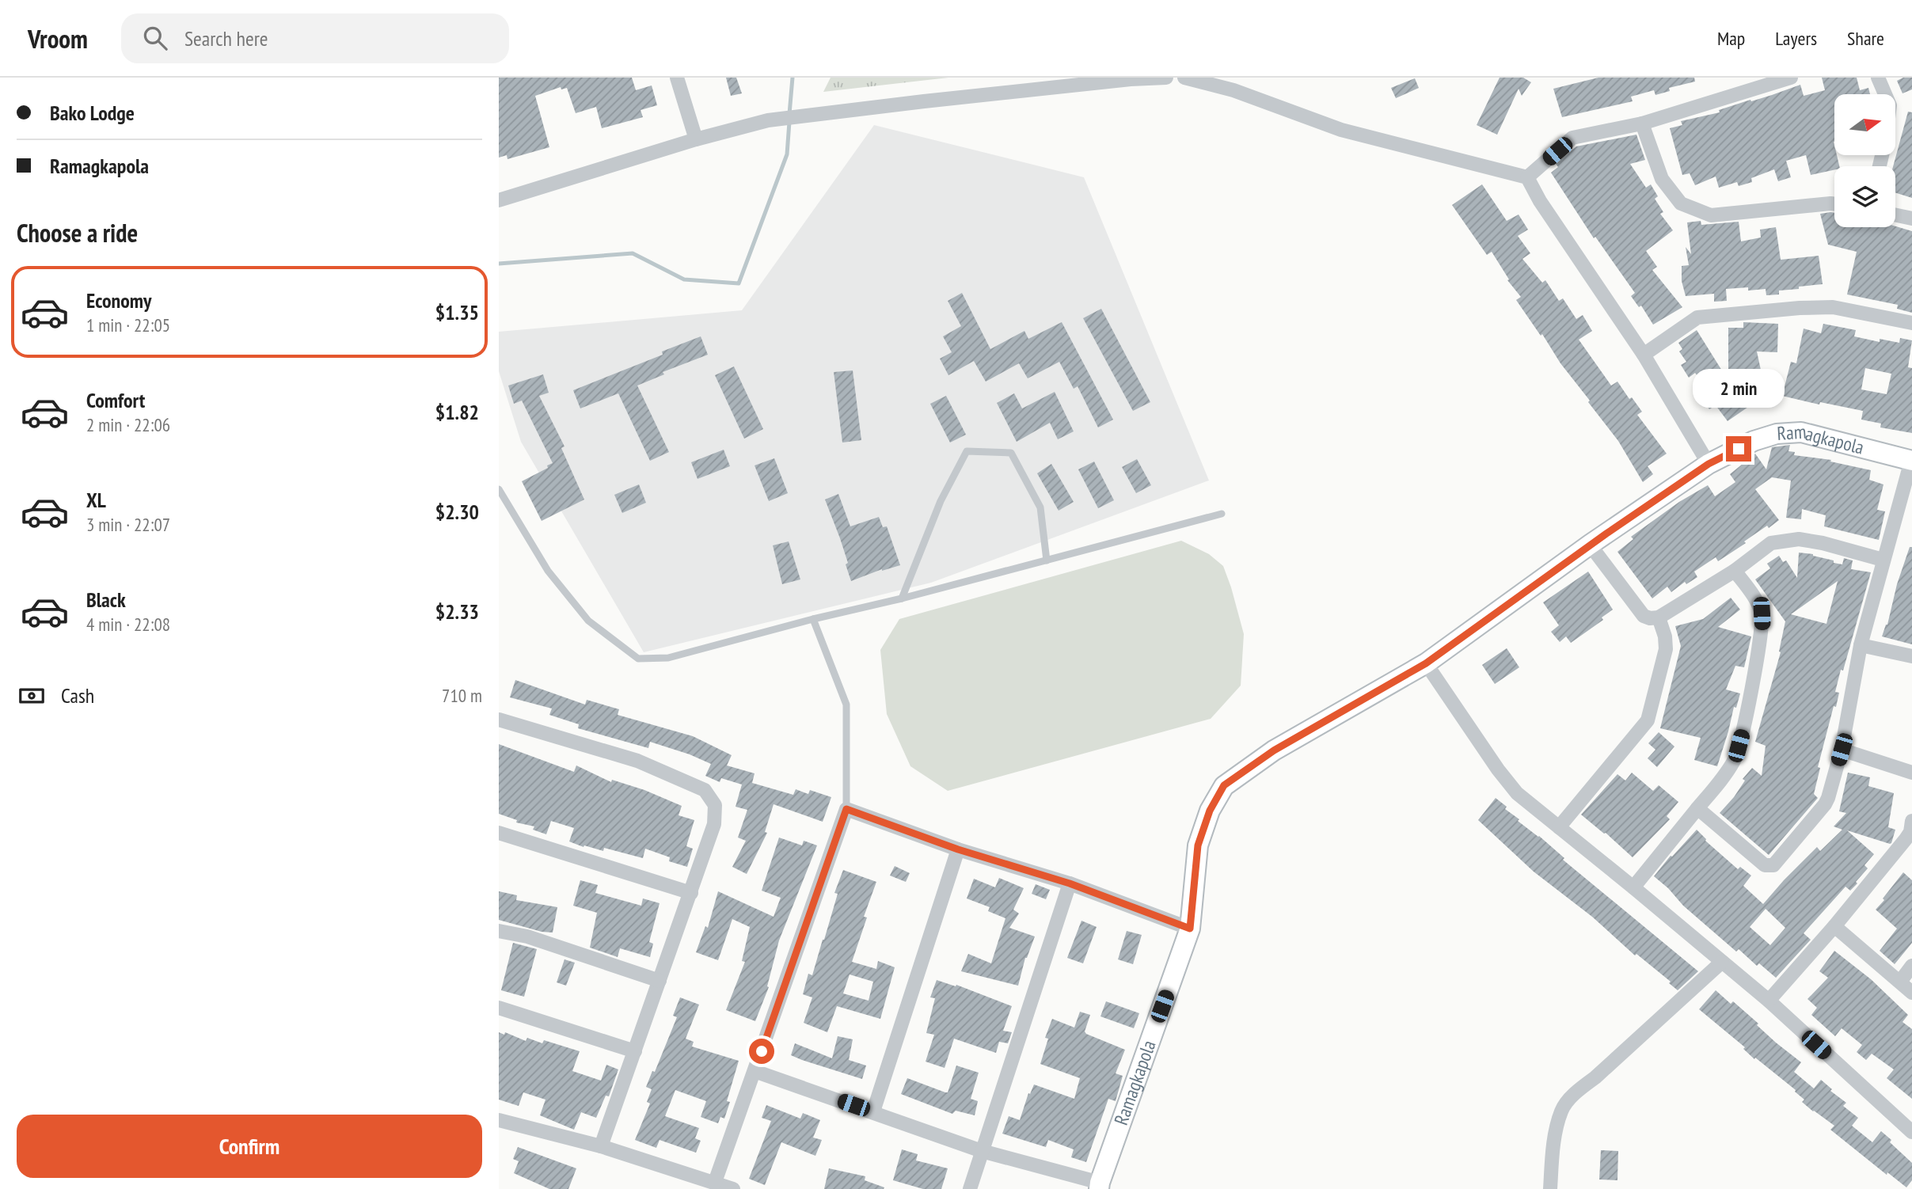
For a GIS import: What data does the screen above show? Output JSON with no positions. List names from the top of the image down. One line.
{"streets":{"street":["Ramagkapola"]},"north":"right","page":{"header":"Vroom","search":"Search here","nav":["Map","Layers","Share"],"banner":["Bako Lodge","Ramagkapola"],"heading":"Choose a ride","list":[{"name":"Economy","note":"1 min · 22:05","value":"$1.35"},{"name":"Comfort","note":"2 min · 22:06","value":"$1.82"},{"name":"XL","note":"3 min · 22:07","value":"$2.30"},{"name":"Black","note":"4 min · 22:08","value":"$2.33"}],"bubble":"2 min","pay":["Cash","710 m"],"buttons":"Confirm"}}
